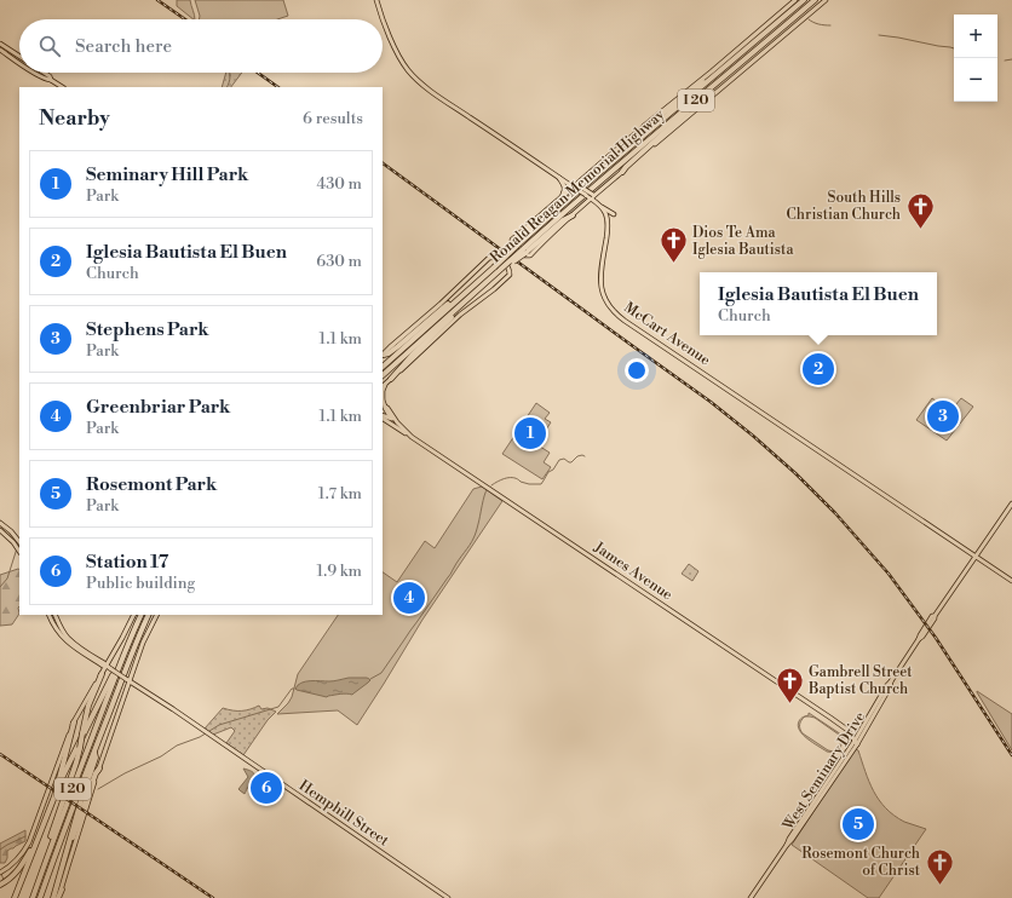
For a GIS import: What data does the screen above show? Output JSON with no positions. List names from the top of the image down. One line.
{"streets":{"highway":["I 20","Ronald Reagan Memorial Highway"],"main road":["McCart Avenue","James Avenue","West Seminary Drive","Hemphill Street"]},"crossings":[["McCart Avenue","West Seminary Drive"],["James Avenue","West Seminary Drive"]],"places":{"church":["South Hills Christian Church","Dios Te Ama Iglesia Bautista","Gambrell Street Baptist Church","Rosemont Church of Christ"]},"page":{"map_buttons":["+","−"],"search":"Search here","heading":["Nearby","6 results"],"list":[{"mark":"1","name":"Seminary Hill Park","note":"Park","value":"430 m"},{"mark":"2","name":"Iglesia Bautista El Buen","note":"Church","value":"630 m"},{"mark":"3","name":"Stephens Park","note":"Park","value":"1.1 km"},{"mark":"4","name":"Greenbriar Park","note":"Park","value":"1.1 km"},{"mark":"5","name":"Rosemont Park","note":"Park","value":"1.7 km"},{"mark":"6","name":"Station 17","note":"Public building","value":"1.9 km"}],"popup":["Iglesia Bautista El Buen","Church"],"pins":["2","3","1","4","6","5"]}}
